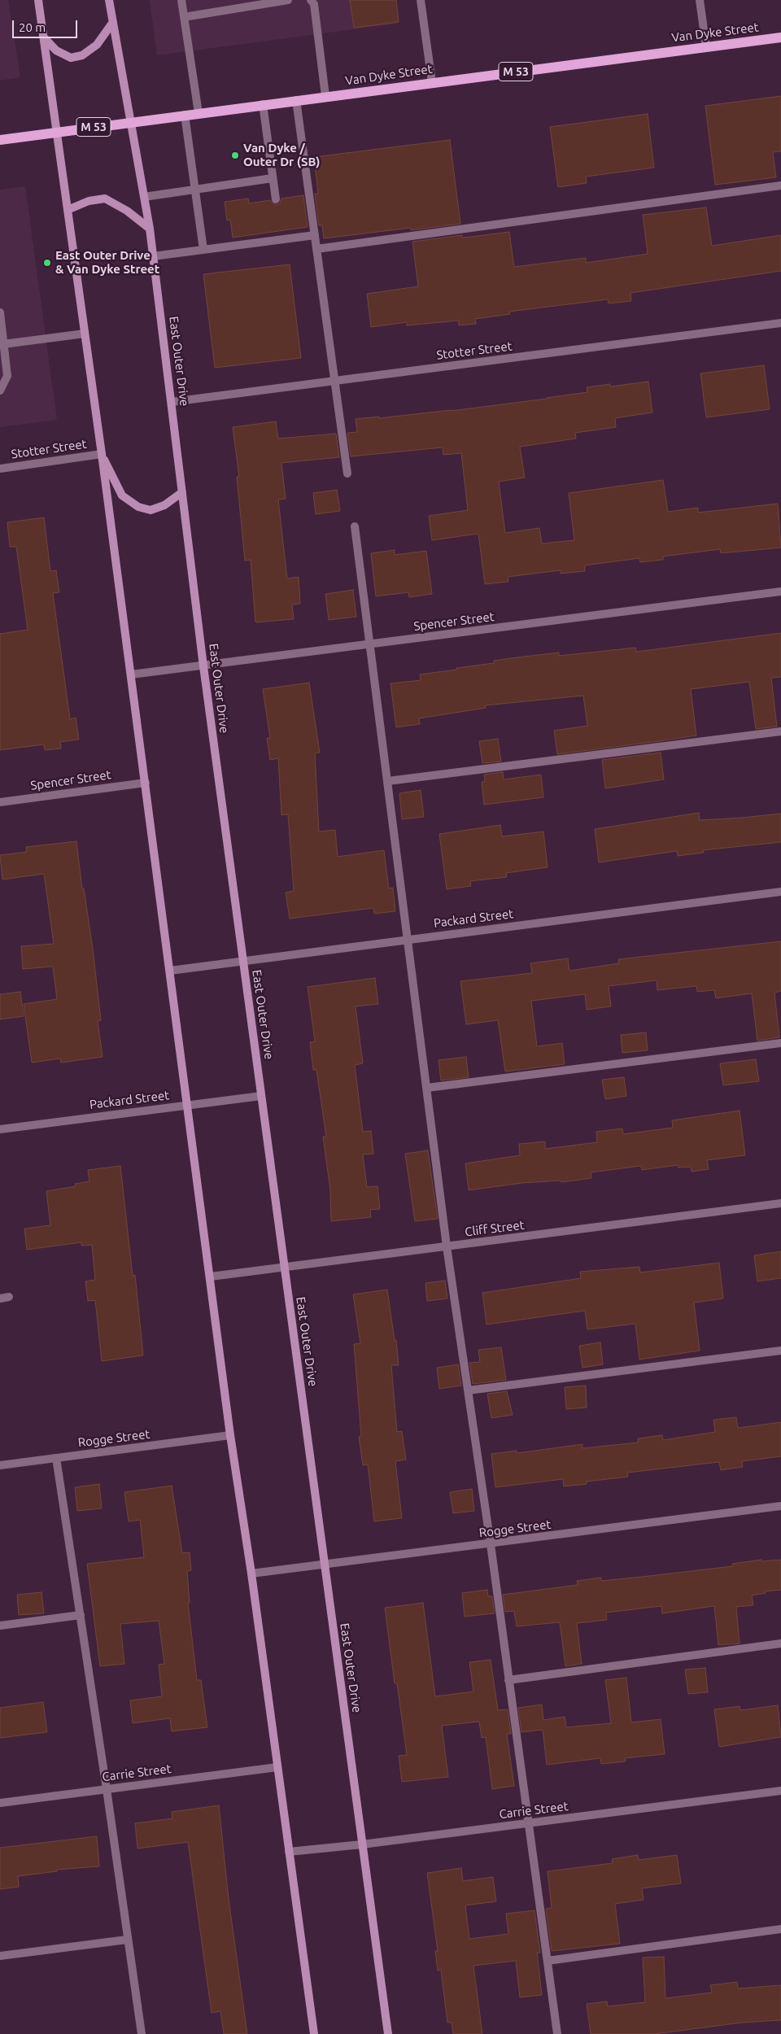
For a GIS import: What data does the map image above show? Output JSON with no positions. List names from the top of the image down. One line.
{"streets":{"main road":["Van Dyke Street","M 53","East Outer Drive"],"street":["Stotter Street","Spencer Street","Packard Street","Cliff Street","Rogge Street","Carrie Street"]},"crossings":[["Van Dyke Street","East Outer Drive"],["Stotter Street","East Outer Drive"],["East Outer Drive","Spencer Street"],["East Outer Drive","Packard Street"],["East Outer Drive","Cliff Street"],["East Outer Drive","Rogge Street"],["East Outer Drive","Carrie Street"]],"places":["Van Dyke / Outer Dr (SB)","East Outer Drive & Van Dyke Street"],"scale_bar":"20 m"}
